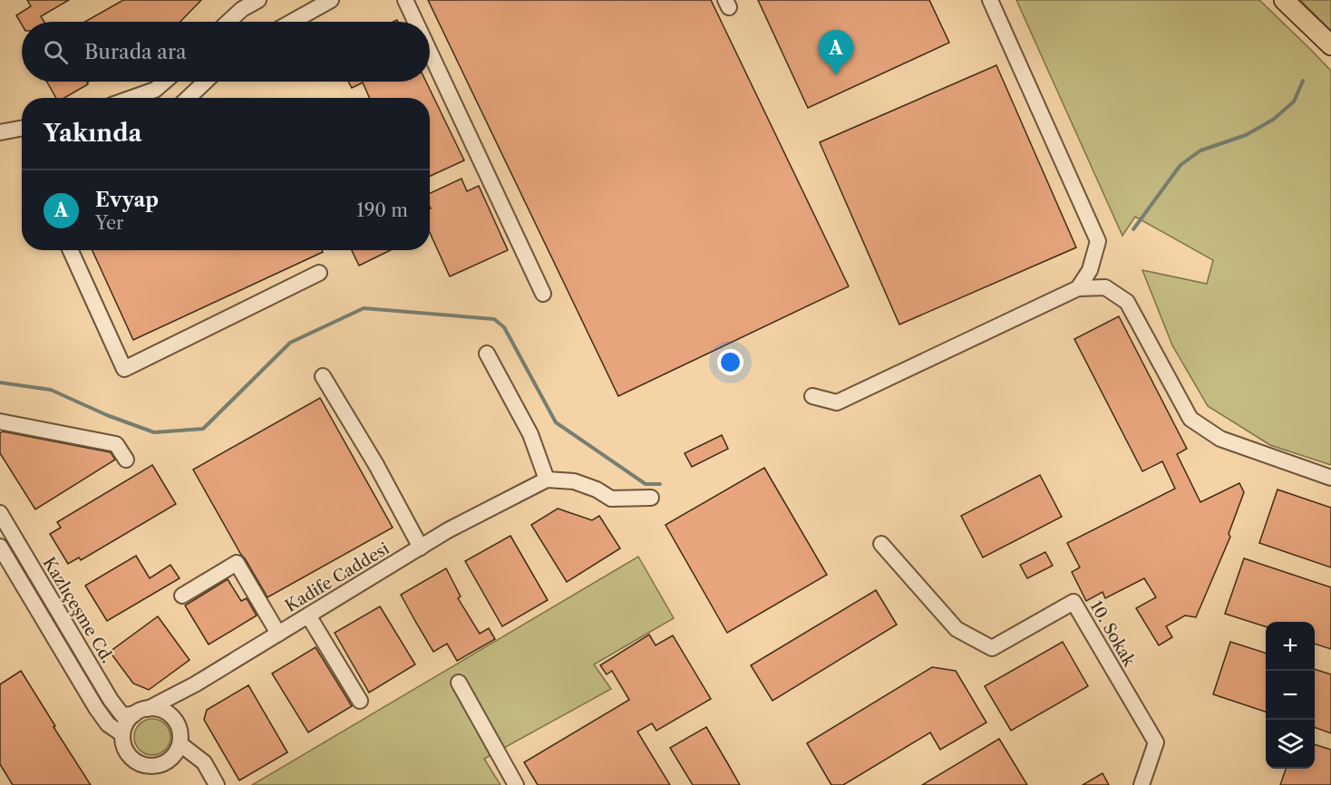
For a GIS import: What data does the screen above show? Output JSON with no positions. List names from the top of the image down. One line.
{"streets":{"street":["Kadife Caddesi","Kazlıçeşme Cd.","10. Sokak"]},"crossings":[["Kadife Caddesi","Kazlıçeşme Cd."]],"page":{"search":"Burada ara","pins":"A","heading":"Yakında","list":[{"mark":"A","name":"Evyap","note":"Yer","value":"190 m"}],"map_buttons":["+","−"]}}
